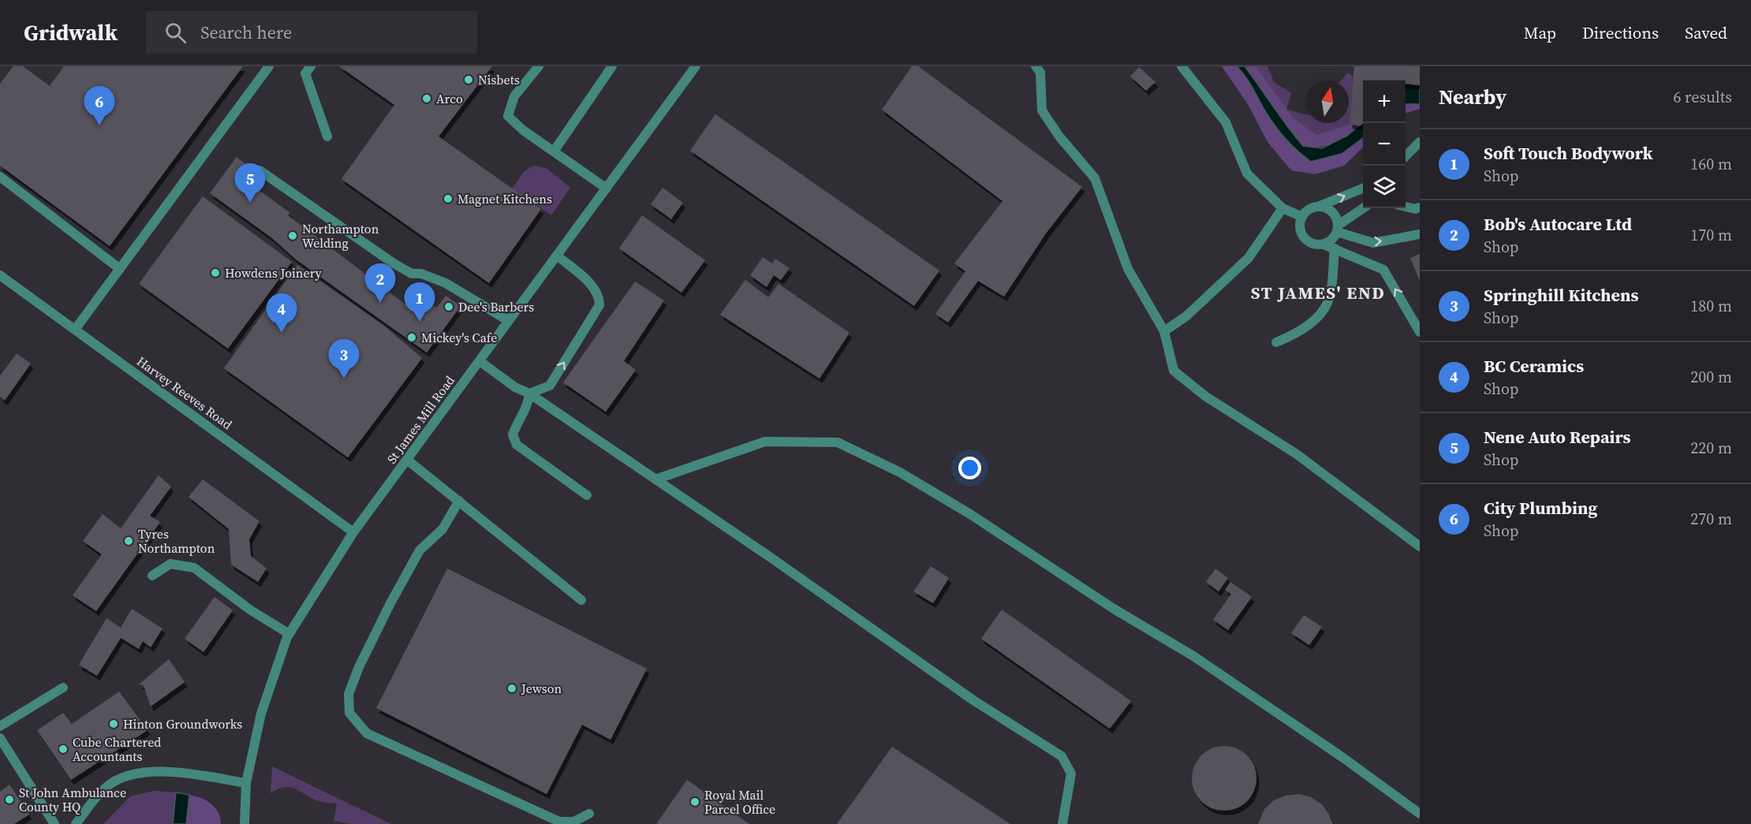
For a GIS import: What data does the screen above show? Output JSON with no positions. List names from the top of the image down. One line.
{"streets":{"street":["Harvey Reeves Road","St James Mill Road"]},"crossings":[["Harvey Reeves Road","St James Mill Road"]],"districts":["ST JAMES' END"],"places":["Nisbets","Arco","Magnet Kitchens","Northampton Welding","Howdens Joinery","Dee's Barbers","Mickey's Cafe","Tyres Northampton","Jewson","Hinton Groundworks","Cube Chartered Accountants","St John Ambulance County HQ","Royal Mail Parcel Office"],"north":"top","page":{"header":"Gridwalk","search":"Search here","nav":["Map","Directions","Saved"],"heading":["Nearby","6 results"],"map_buttons":["+","−"],"pins":["6","5","2","1","4","3"],"list":[{"mark":"1","name":"Soft Touch Bodywork","note":"Shop","value":"160 m"},{"mark":"2","name":"Bob's Autocare Ltd","note":"Shop","value":"170 m"},{"mark":"3","name":"Springhill Kitchens","note":"Shop","value":"180 m"},{"mark":"4","name":"BC Ceramics","note":"Shop","value":"200 m"},{"mark":"5","name":"Nene Auto Repairs","note":"Shop","value":"220 m"},{"mark":"6","name":"City Plumbing","note":"Shop","value":"270 m"}]}}
